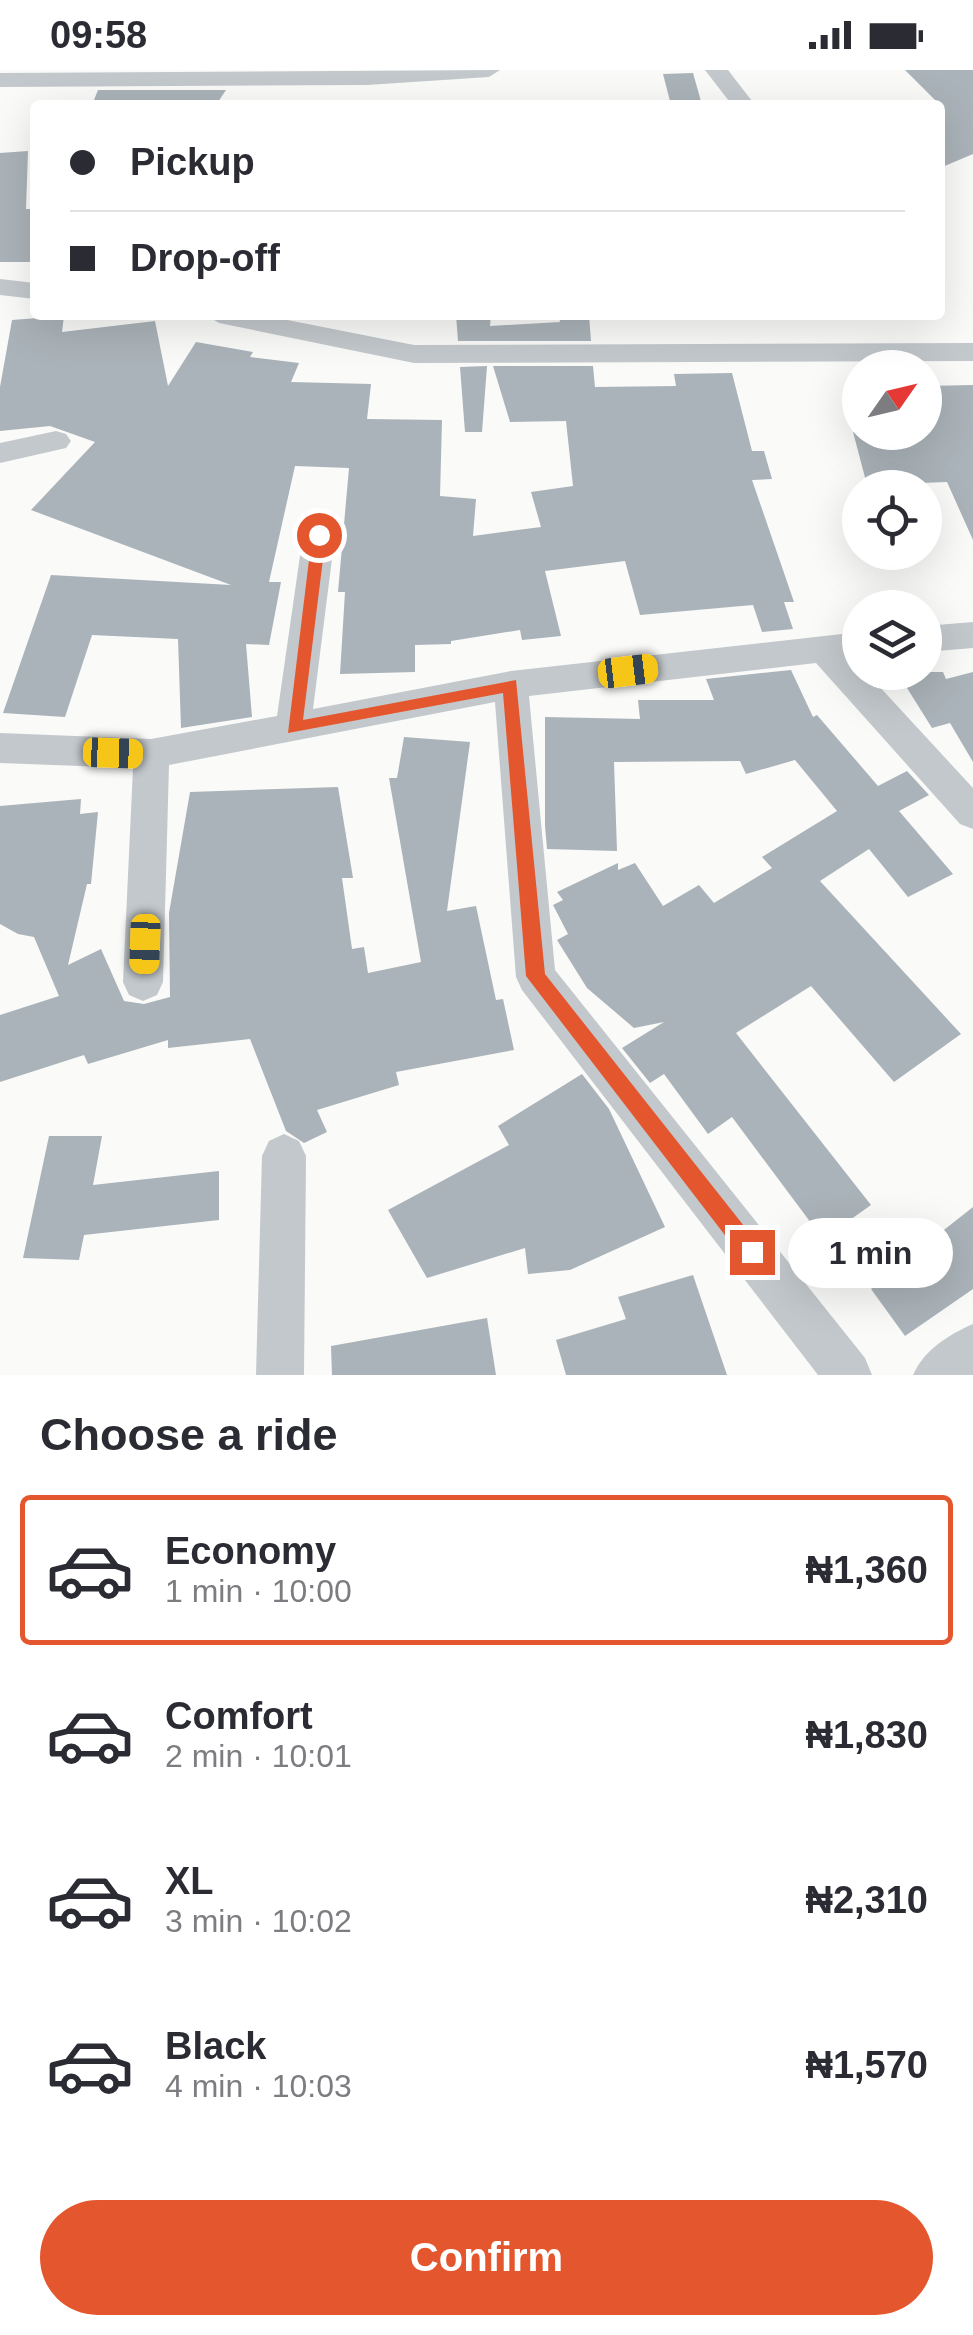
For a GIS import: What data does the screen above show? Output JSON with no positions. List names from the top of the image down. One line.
{"north":"top right","page":{"status":"09:58","banner":["Pickup","Drop-off"],"bubble":"1 min","heading":"Choose a ride","list":[{"name":"Economy","note":"1 min · 10:00","value":"₦1,360"},{"name":"Comfort","note":"2 min · 10:01","value":"₦1,830"},{"name":"XL","note":"3 min · 10:02","value":"₦2,310"},{"name":"Black","note":"4 min · 10:03","value":"₦1,570"}],"buttons":"Confirm"}}
